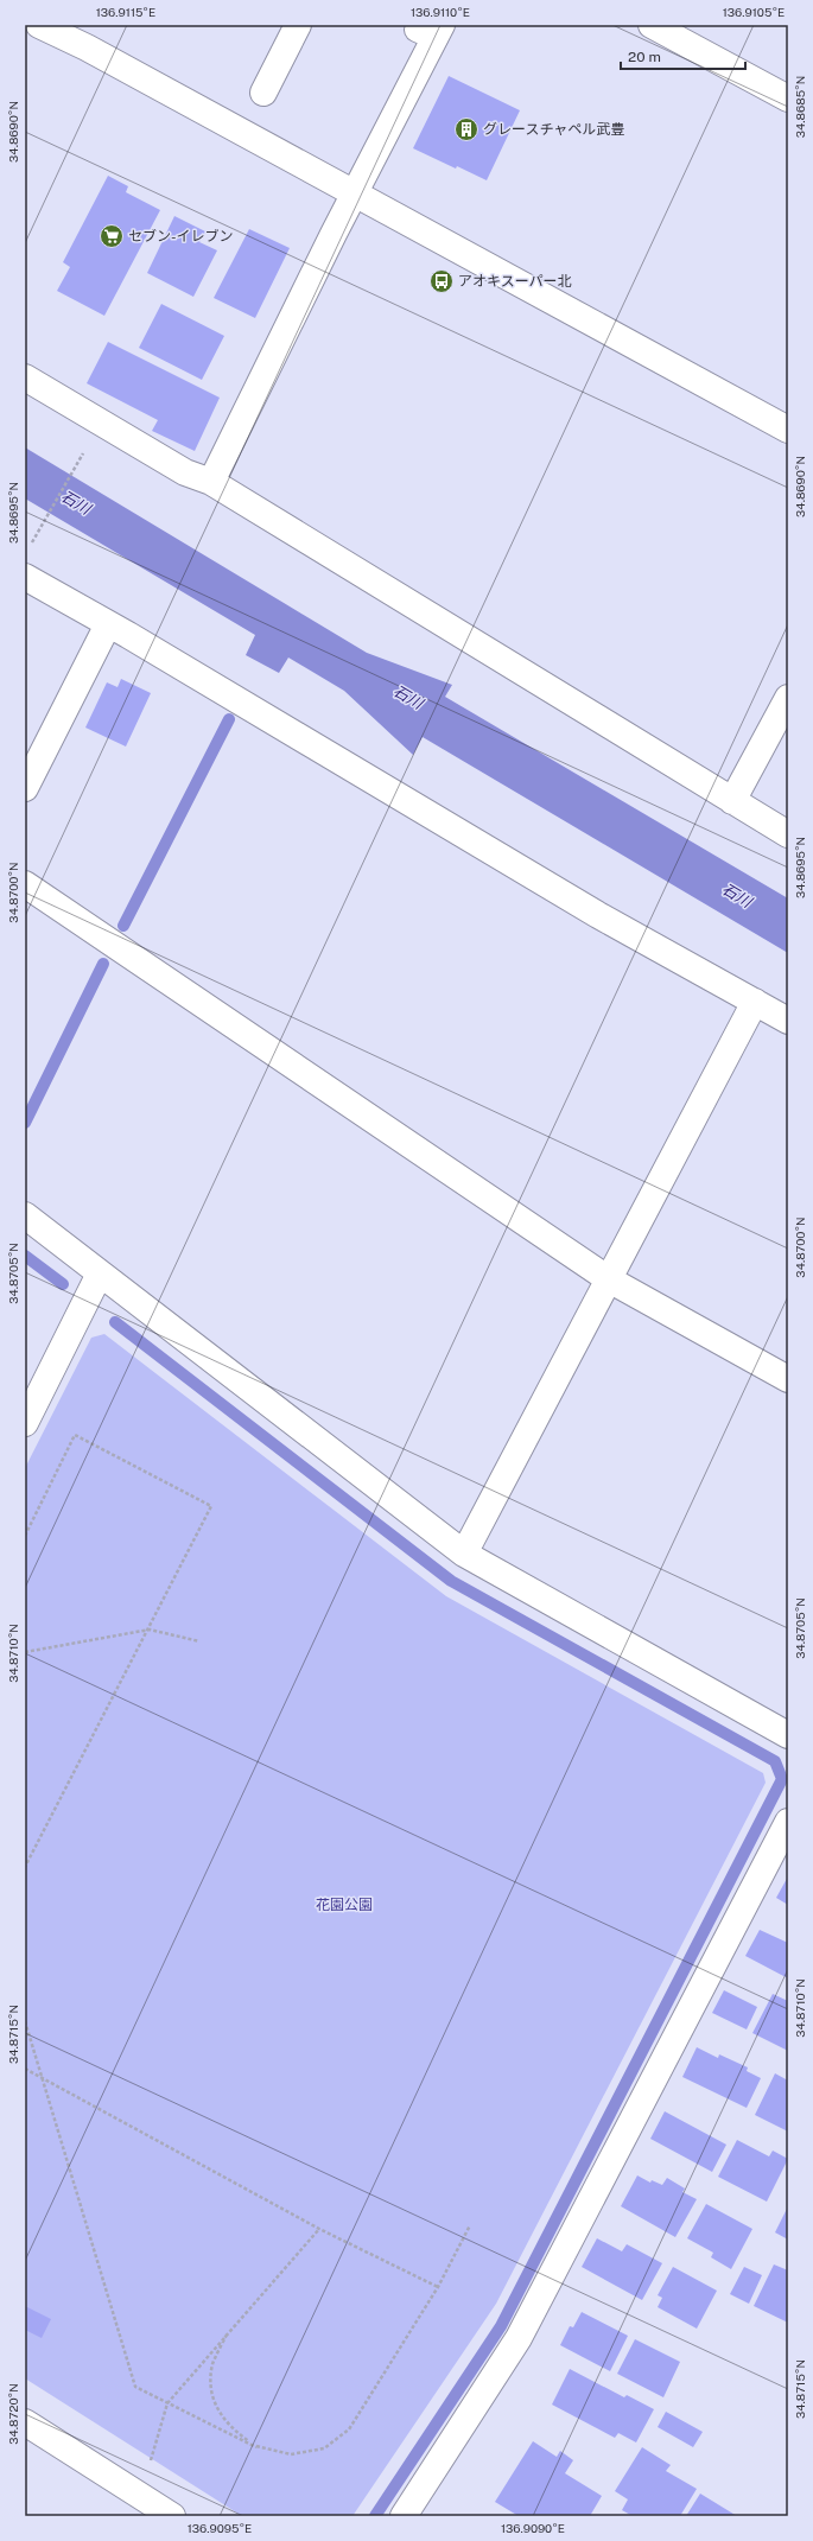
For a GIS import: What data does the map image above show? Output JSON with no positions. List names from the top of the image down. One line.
{"water":["石川"],"parks":["花園公園"],"places":{"building":["グレースチャペル武豊"],"supermarket":["セブン-イレブン"],"bus stop":["アオキスーパー北"]},"scale_bar":"20 m","coordinates":["136.9115°E","136.9110°E","136.9105°E","34.8685°N","34.8690°N","34.8695°N","34.8700°N","34.8705°N","34.8710°N","34.8715°N","34.8720°N","136.9095°E","136.9090°E"]}
